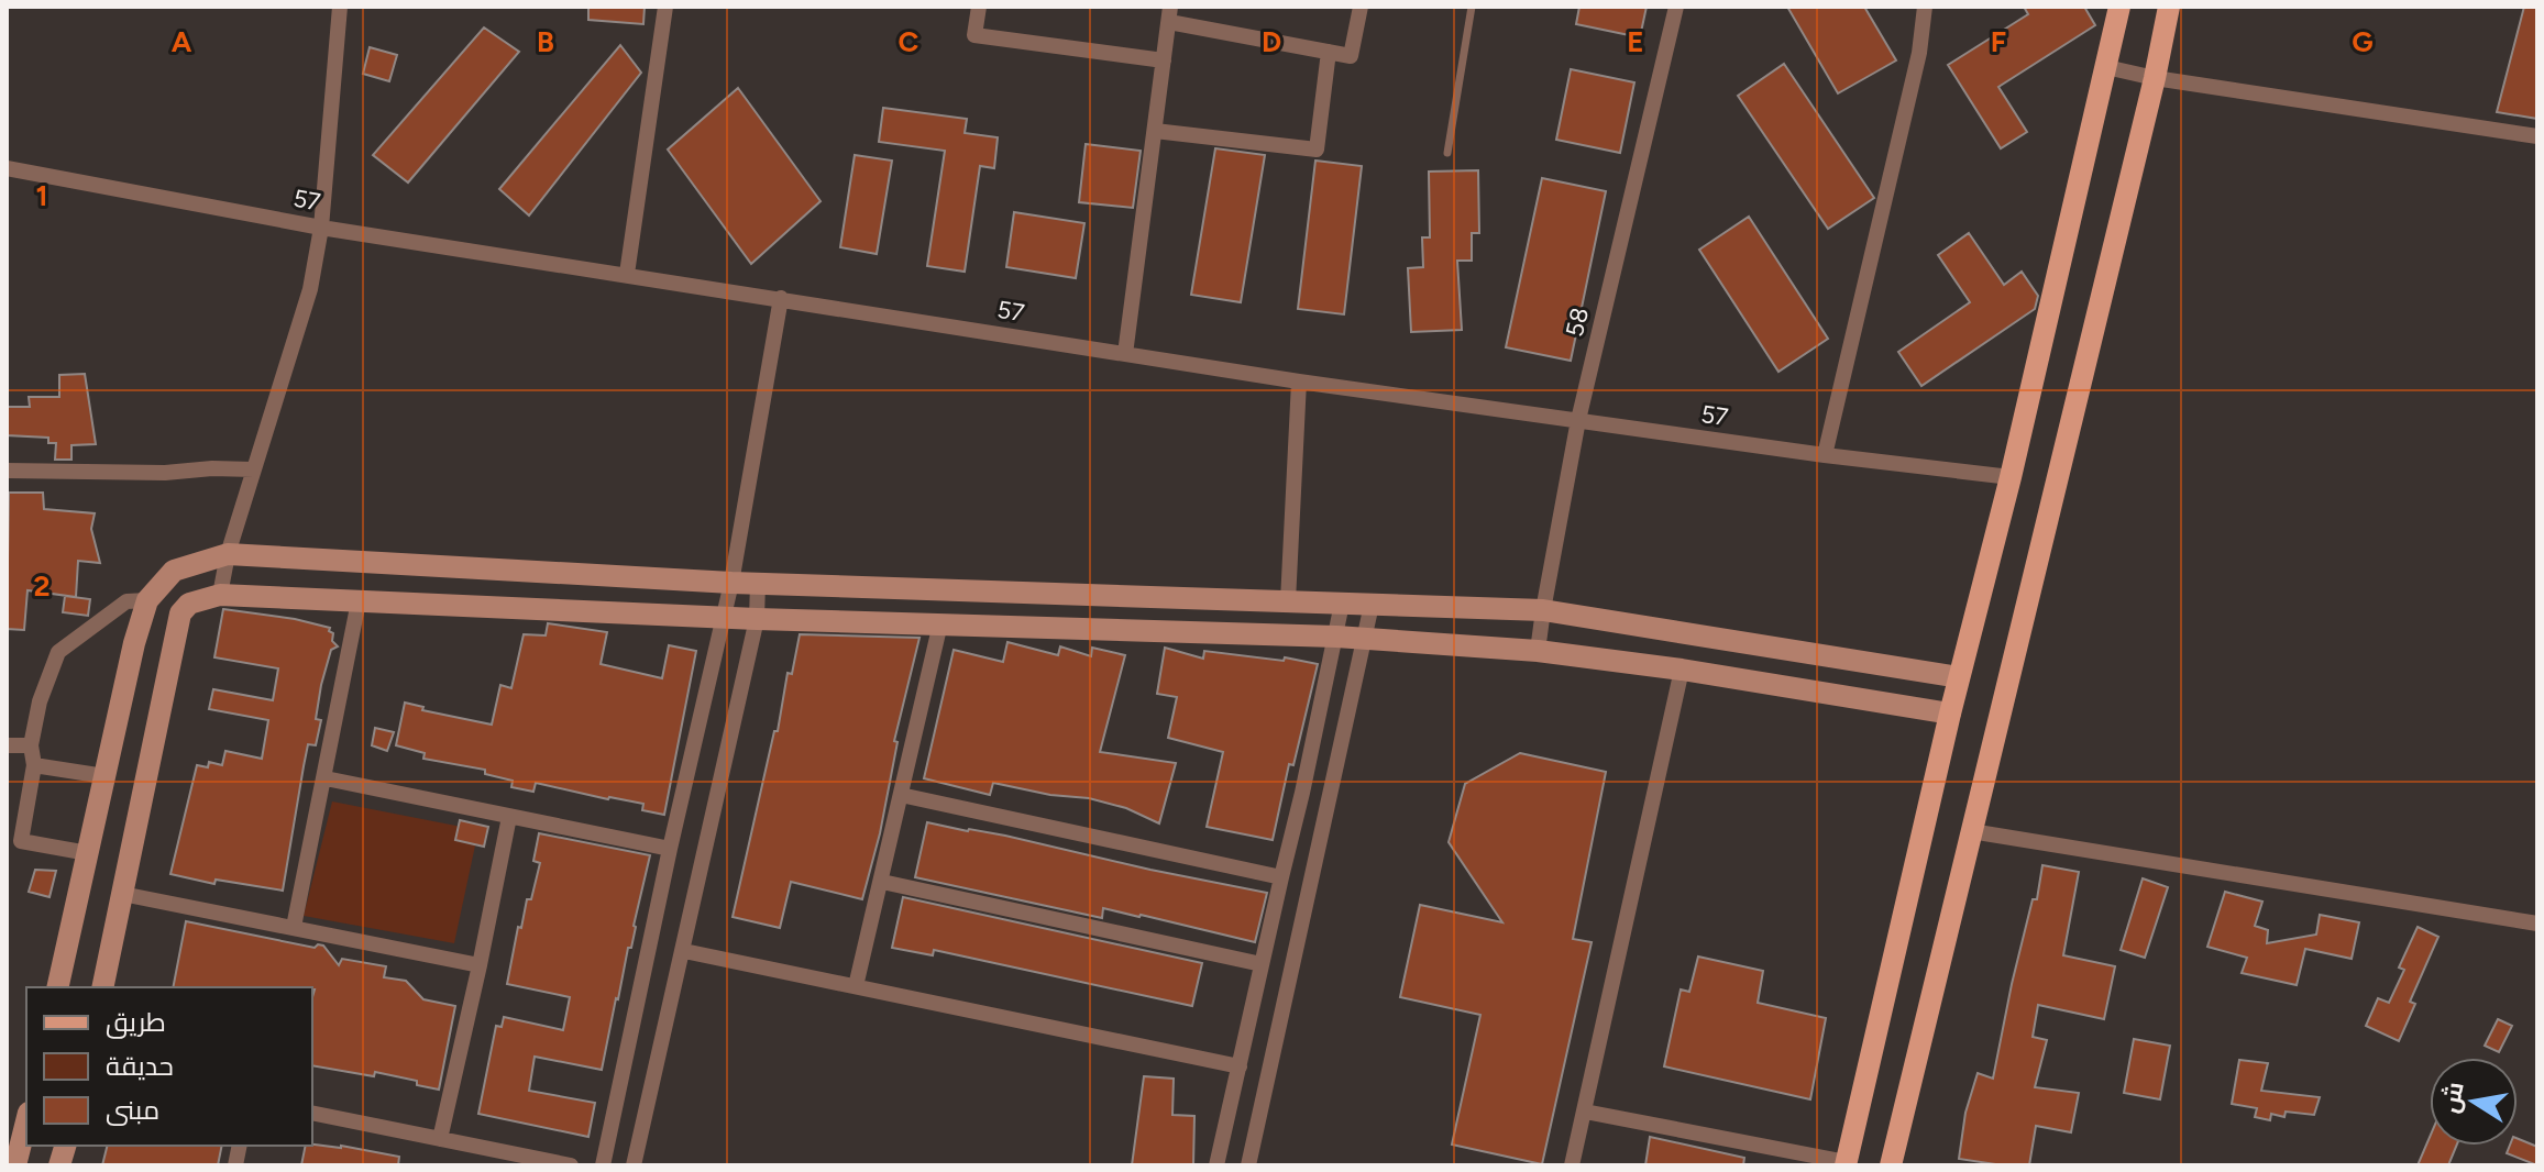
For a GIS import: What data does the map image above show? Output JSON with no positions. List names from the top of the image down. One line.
{"streets":{"street":["57","58"]},"crossings":[["57","58"]],"legend":["طريق","حديقة","مبنى"],"north":"left","grid":{"columns":["A","B","C","D","E","F","G"],"rows":["1","2"]}}
